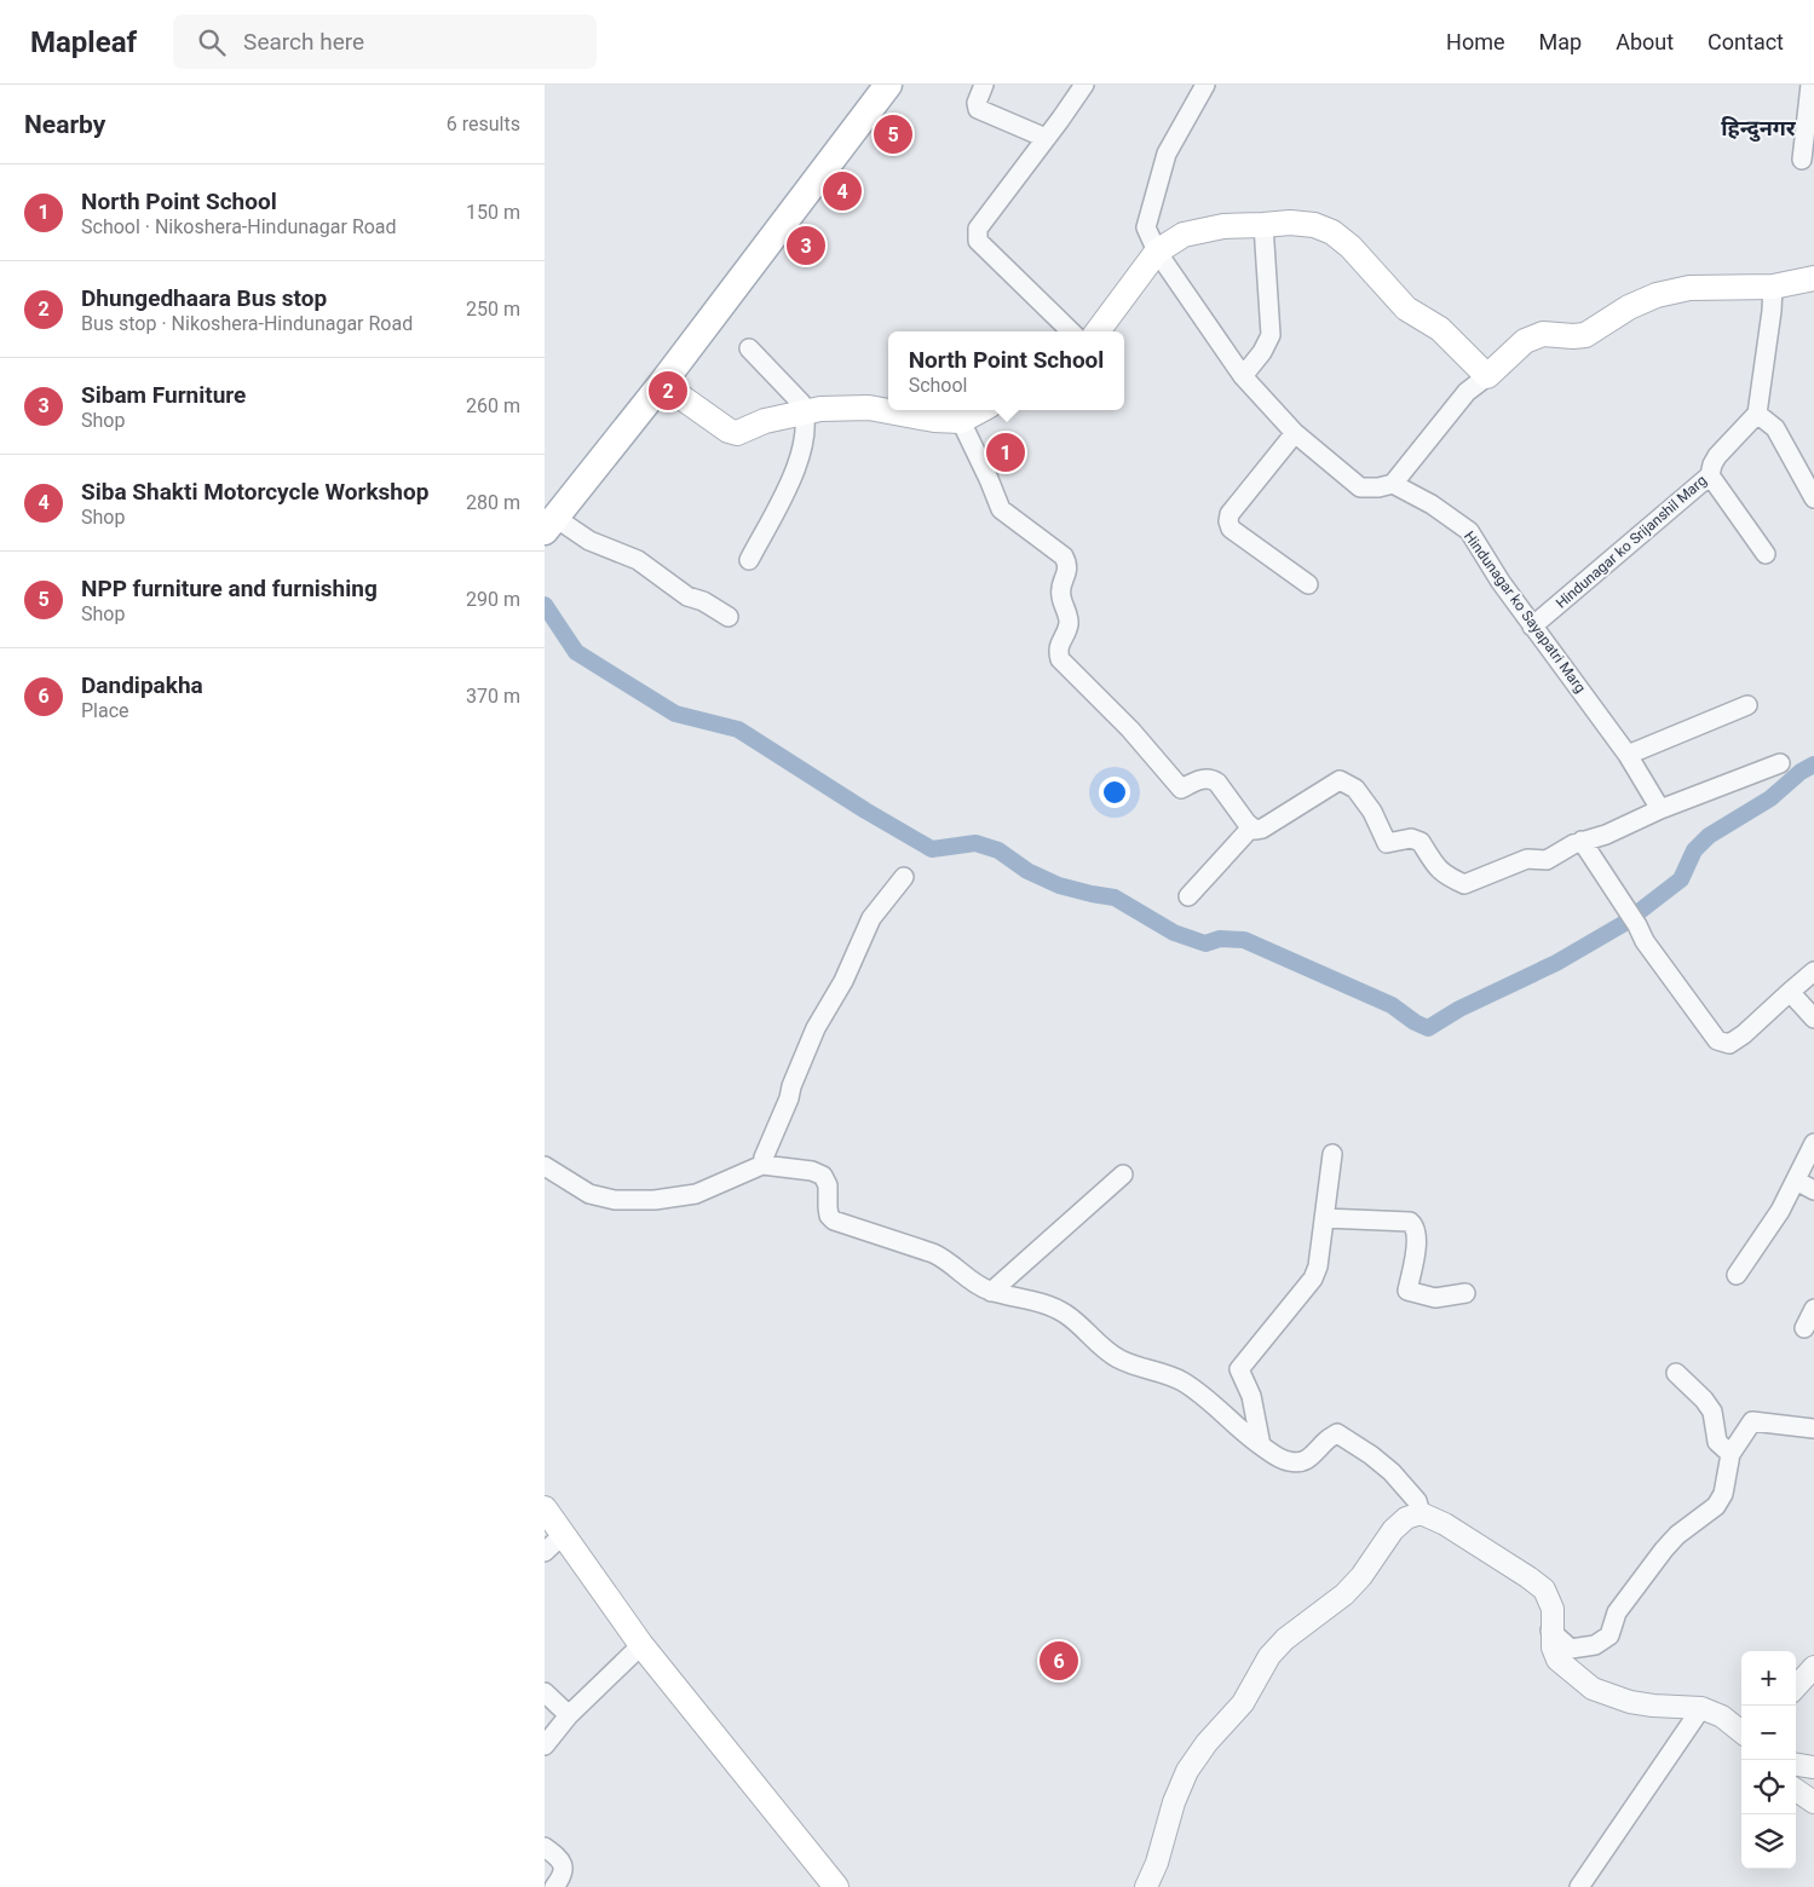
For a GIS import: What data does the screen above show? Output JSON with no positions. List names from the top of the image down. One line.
{"streets":{"street":["Hindunagar ko Srijanshil Marg","Hindunagar ko Sayapatri Marg"]},"crossings":[["Hindunagar ko Srijanshil Marg","Hindunagar ko Sayapatri Marg"]],"districts":["हिन्दुनगर"],"page":{"header":"Mapleaf","search":"Search here","nav":["Home","Map","About","Contact"],"heading":["Nearby","6 results"],"pins":["5","4","3","2","1","6"],"list":[{"mark":"1","name":"North Point School","note":"School · Nikoshera-Hindunagar Road","value":"150 m"},{"mark":"2","name":"Dhungedhaara Bus stop","note":"Bus stop · Nikoshera-Hindunagar Road","value":"250 m"},{"mark":"3","name":"Sibam Furniture","note":"Shop","value":"260 m"},{"mark":"4","name":"Siba Shakti Motorcycle Workshop","note":"Shop","value":"280 m"},{"mark":"5","name":"NPP furniture and furnishing","note":"Shop","value":"290 m"},{"mark":"6","name":"Dandipakha","note":"Place","value":"370 m"}],"popup":["North Point School","School"],"map_buttons":["+","−"]}}
